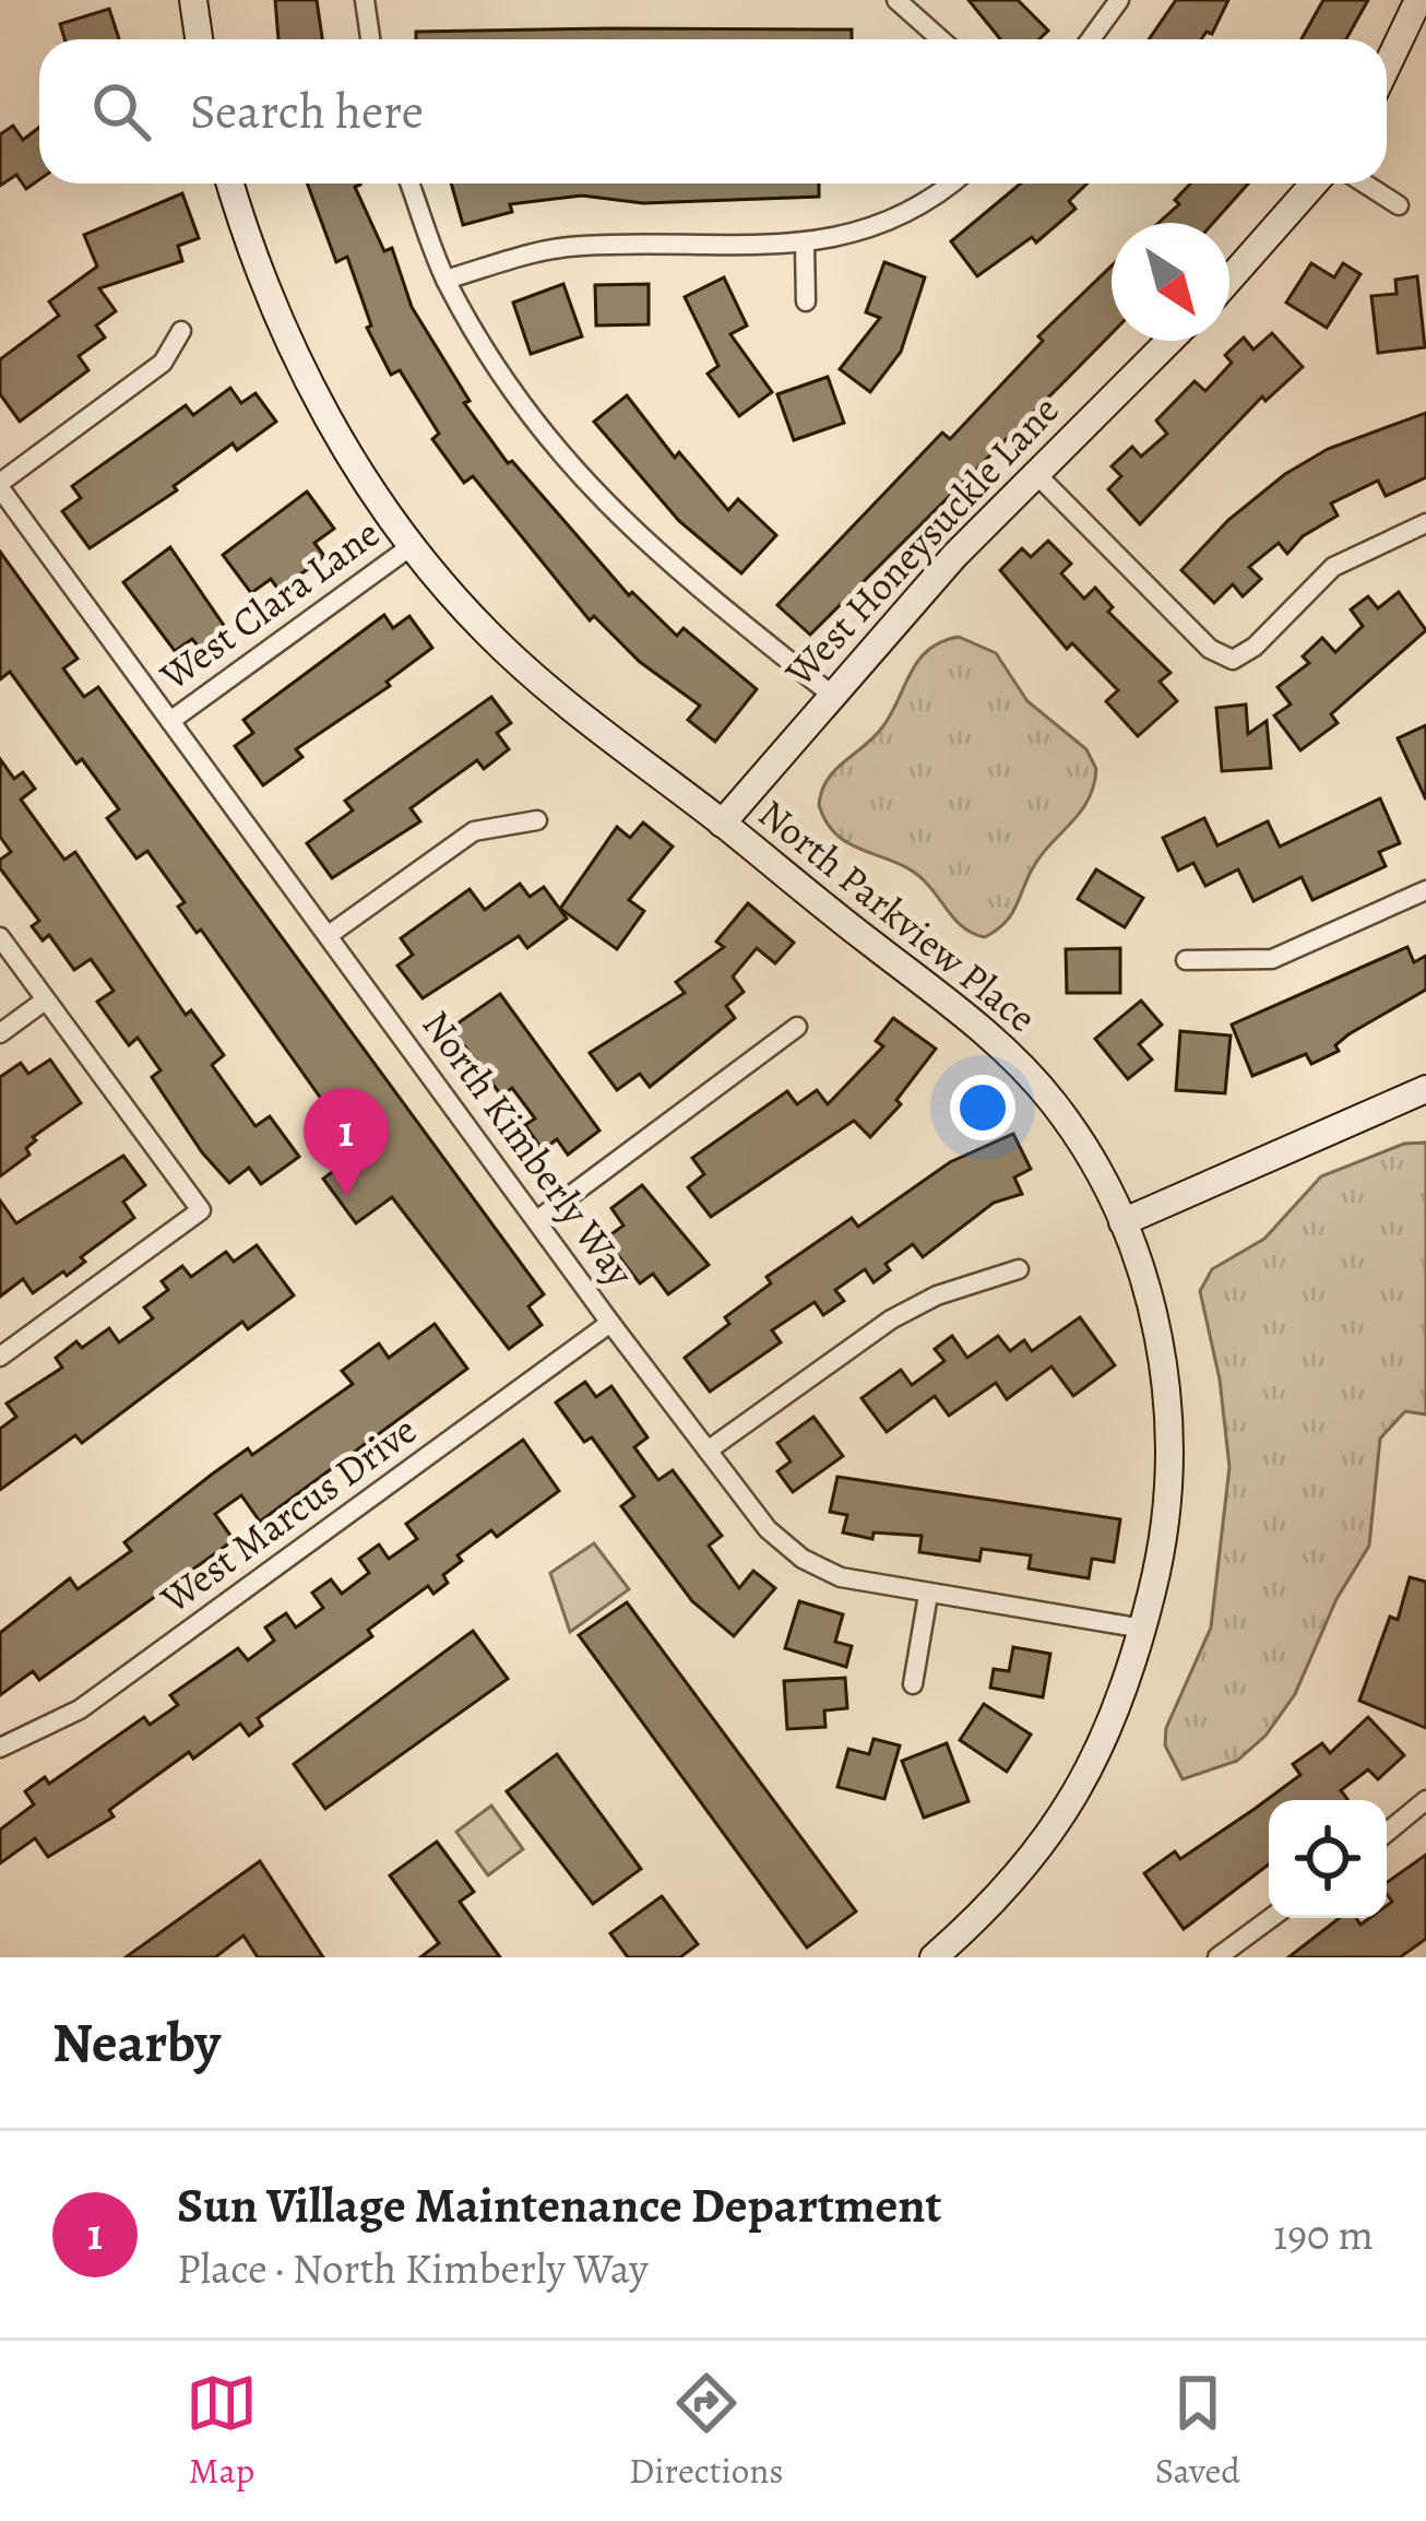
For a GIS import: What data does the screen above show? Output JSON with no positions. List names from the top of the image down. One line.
{"streets":{"street":["West Honeysuckle Lane","West Clara Lane","North Parkview Place","North Kimberly Way","West Marcus Drive"]},"crossings":[["West Honeysuckle Lane","North Parkview Place"],["West Clara Lane","North Parkview Place"],["West Clara Lane","North Kimberly Way"],["North Parkview Place","North Kimberly Way"],["North Kimberly Way","West Marcus Drive"]],"north":"bottom right","page":{"search":"Search here","pins":"1","heading":"Nearby","list":[{"mark":"1","name":"Sun Village Maintenance Department","note":"Place · North Kimberly Way","value":"190 m"}],"nav":["Map","Directions","Saved"]}}
